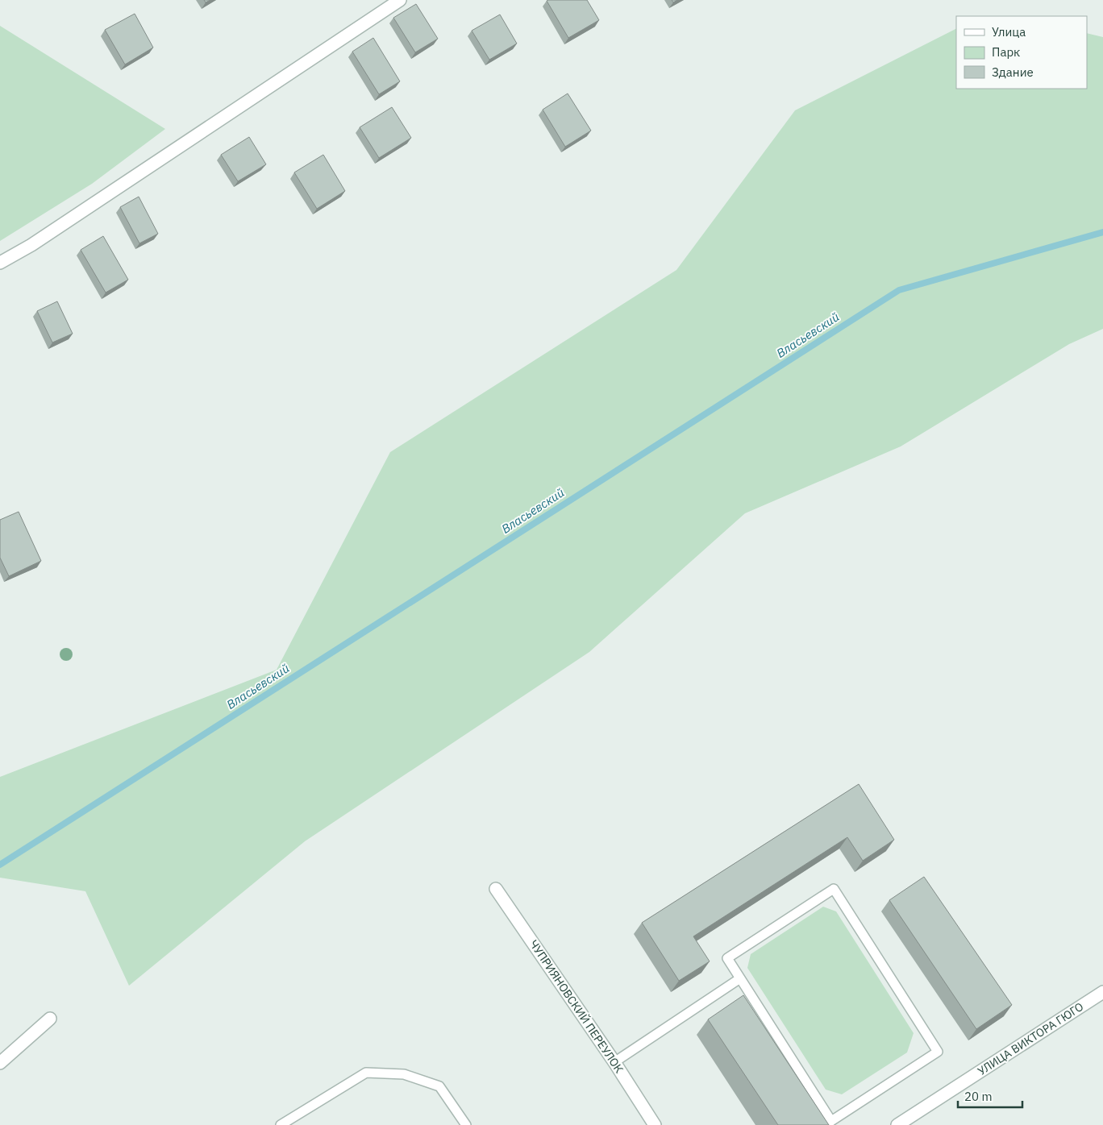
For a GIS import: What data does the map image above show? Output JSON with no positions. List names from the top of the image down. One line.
{"streets":{"street":["ЧУПРИЯНОВСКИЙ ПЕРЕУЛОК","УЛИЦА ВИКТОРА ГЮГО"]},"water":["Власьевский"],"legend":["Улица","Парк","Здание"],"scale_bar":"20 m"}
